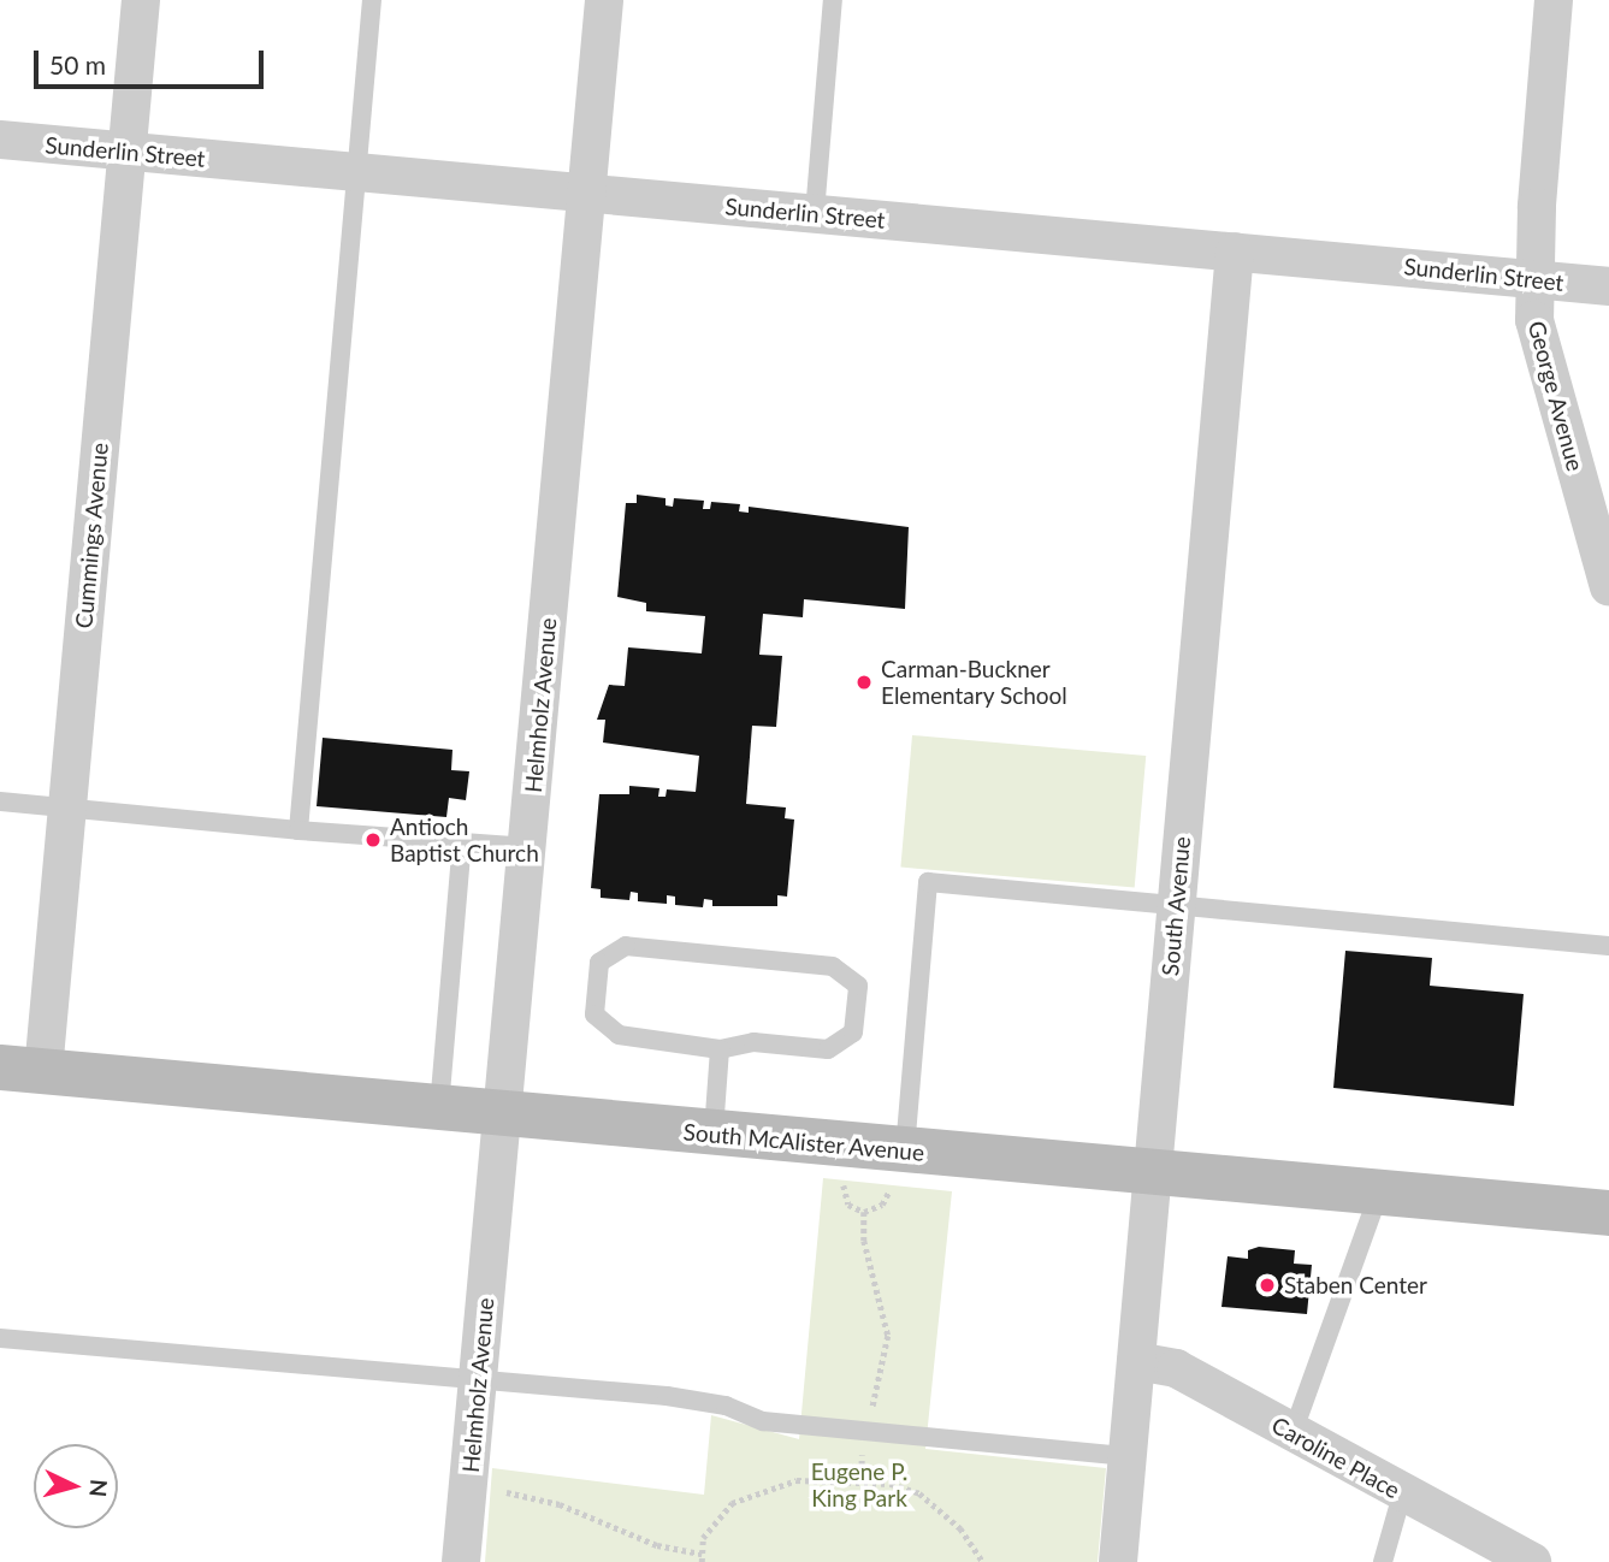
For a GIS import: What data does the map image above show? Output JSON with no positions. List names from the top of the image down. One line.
{"streets":{"street":["Sunderlin Street","George Avenue","Cummings Avenue","Helmholz Avenue","South Avenue","South McAlister Avenue","Caroline Place"]},"crossings":[["Sunderlin Street","George Avenue"],["Sunderlin Street","Cummings Avenue"],["Sunderlin Street","Helmholz Avenue"],["Sunderlin Street","South Avenue"],["Cummings Avenue","South McAlister Avenue"],["Helmholz Avenue","South McAlister Avenue"],["South Avenue","South McAlister Avenue"],["South Avenue","Caroline Place"]],"parks":["Eugene P. King Park"],"places":["Carman-Buckner Elementary School","Antioch Baptist Church","Staben Center"],"scale_bar":"50 m","north":"right"}
